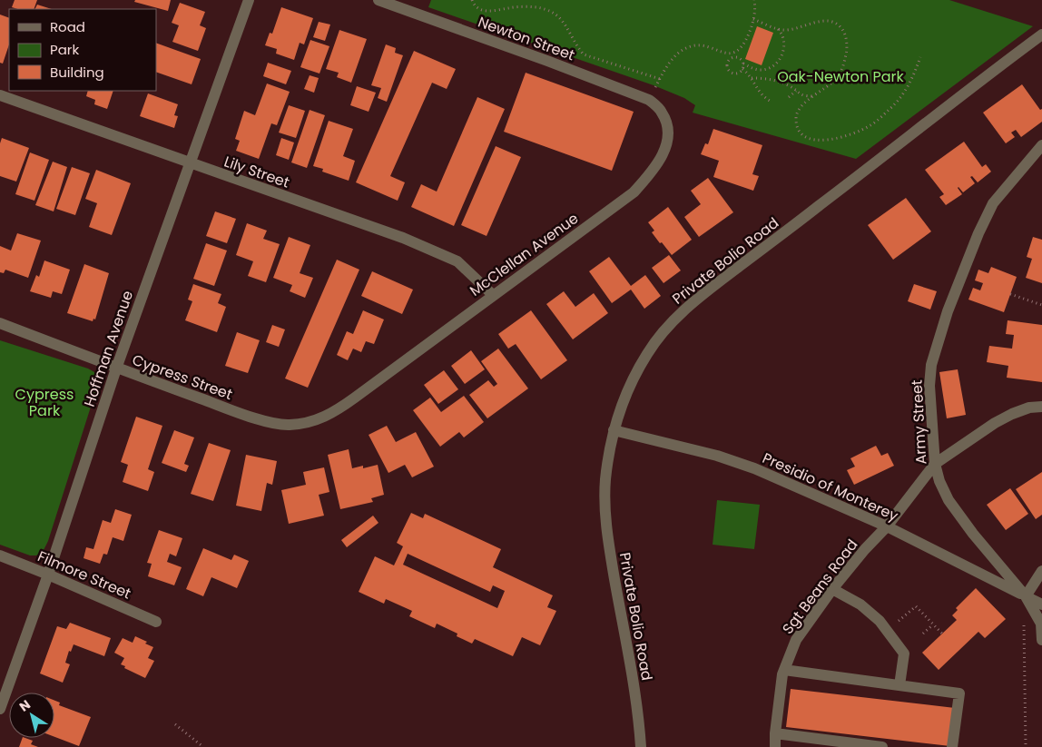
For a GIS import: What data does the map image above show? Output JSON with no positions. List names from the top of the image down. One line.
{"streets":{"street":["Newton Street","Lily Street","McClellan Avenue","Private Bolio Road","Hoffman Avenue","Cypress Street","Army Street","Presidio of Monterey","Filmore Street","Sgt Beans Road"]},"crossings":[["Newton Street","McClellan Avenue"],["Lily Street","McClellan Avenue"],["Lily Street","Hoffman Avenue"],["McClellan Avenue","Cypress Street"],["Private Bolio Road","Presidio of Monterey"],["Hoffman Avenue","Cypress Street"],["Hoffman Avenue","Filmore Street"],["Army Street","Presidio of Monterey"],["Army Street","Sgt Beans Road"],["Presidio of Monterey","Sgt Beans Road"]],"parks":["Oak-Newton Park","Cypress Park"],"legend":["Road","Park","Building"],"north":"top left"}
